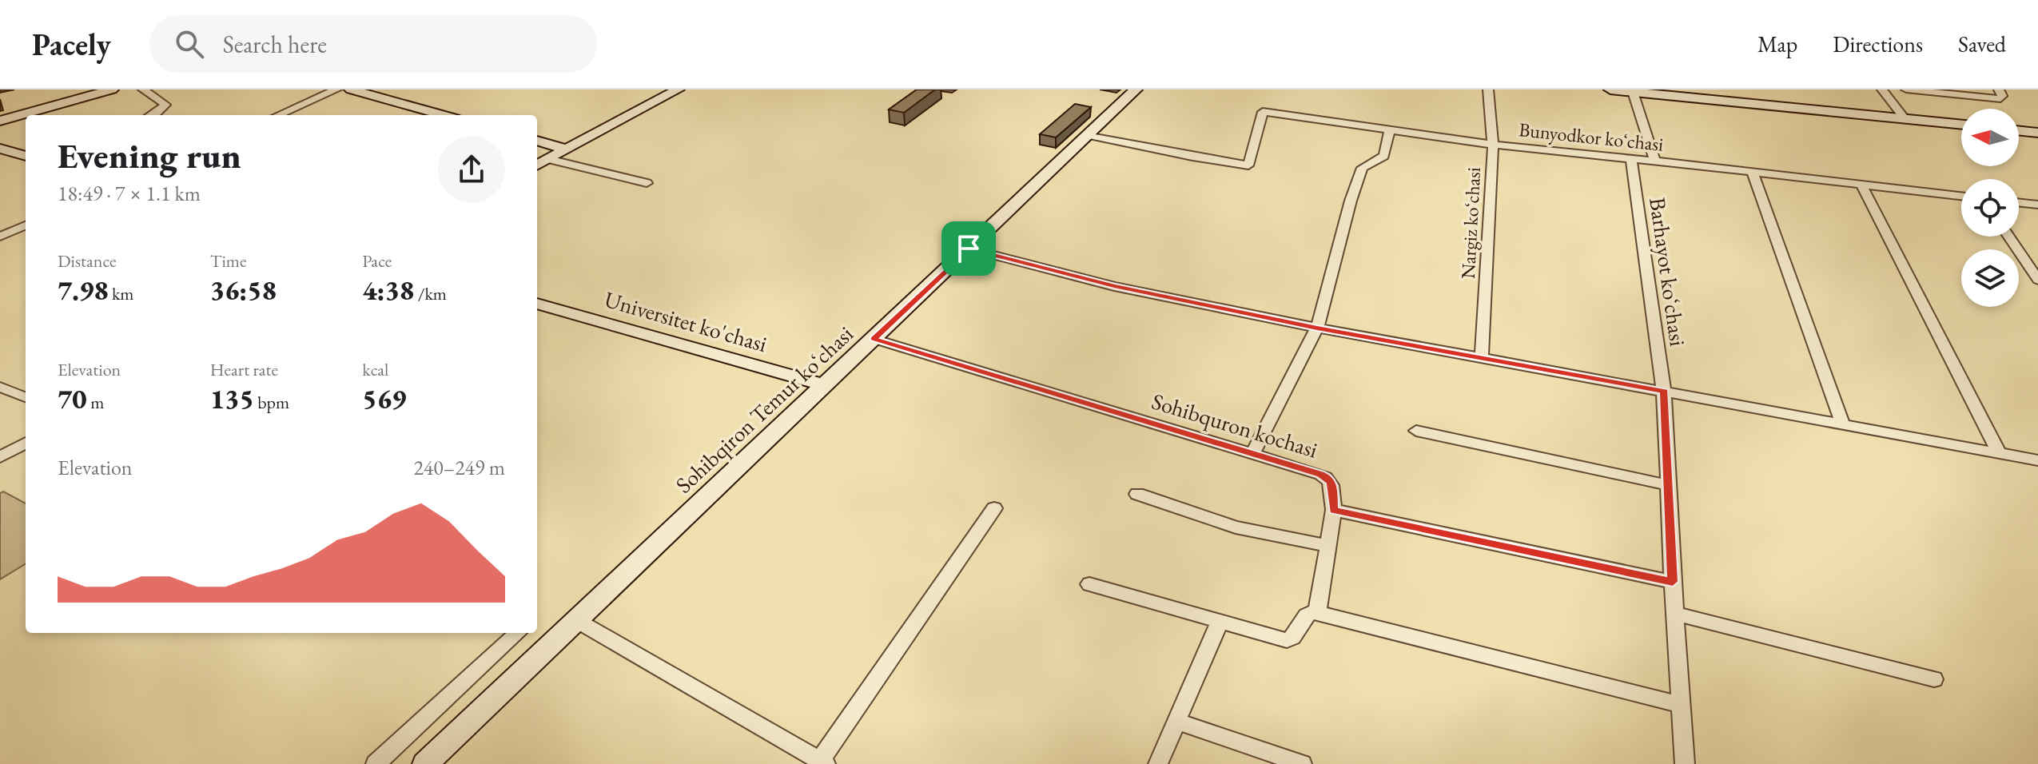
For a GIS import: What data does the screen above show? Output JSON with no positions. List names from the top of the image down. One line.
{"streets":{"main road":["Universitet ko'chasi","Sohibqiron Temur koʻchasi"],"street":["Bunyodkor koʻchasi","Nargiz koʻchasi","Barhayot koʻchasi","Sohibquron kochasi"]},"crossings":[["Bunyodkor koʻchasi","Nargiz koʻchasi"],["Bunyodkor koʻchasi","Barhayot koʻchasi"],["Bunyodkor koʻchasi","Sohibqiron Temur koʻchasi"],["Universitet ko'chasi","Sohibqiron Temur koʻchasi"],["Sohibqiron Temur koʻchasi","Sohibquron kochasi"]],"north":"left","page":{"header":"Pacely","search":"Search here","nav":["Map","Directions","Saved"],"heading":["Evening run","18:49 · 7 × 1.1 km"],"stats":[["Distance","7.98 km"],["Time","36:58"],["Pace","4:38 /km"],["Elevation","70 m"],["Heart rate","135 bpm"],["kcal","569"]],"chart":["Elevation","240–249 m"]}}
